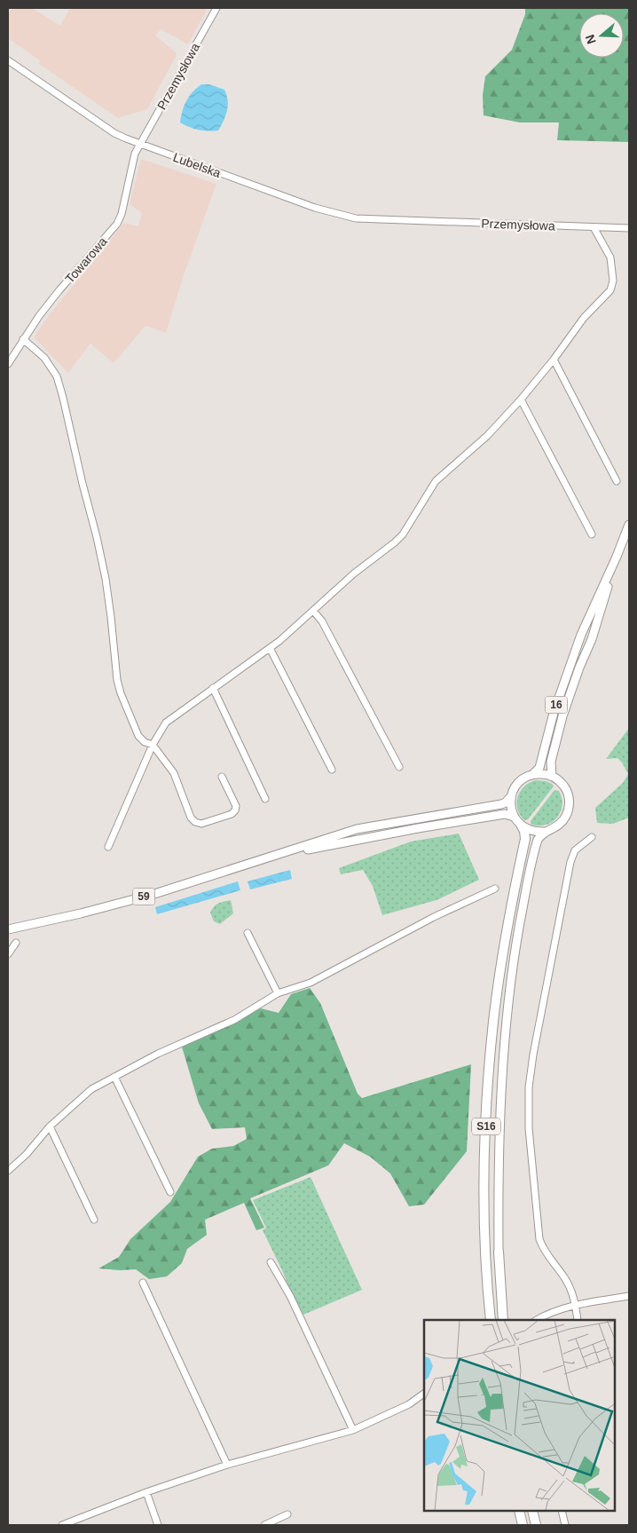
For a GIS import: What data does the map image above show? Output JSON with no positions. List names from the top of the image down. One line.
{"streets":{"highway":["S16"],"main road":["16","59"],"street":["Przemysłowa","Lubelska","Towarowa"]},"crossings":[["Przemysłowa","Lubelska"],["Przemysłowa","Towarowa"],["Lubelska","Towarowa"],["16","59"],["16","S16"],["59","S16"]],"north":"left"}
